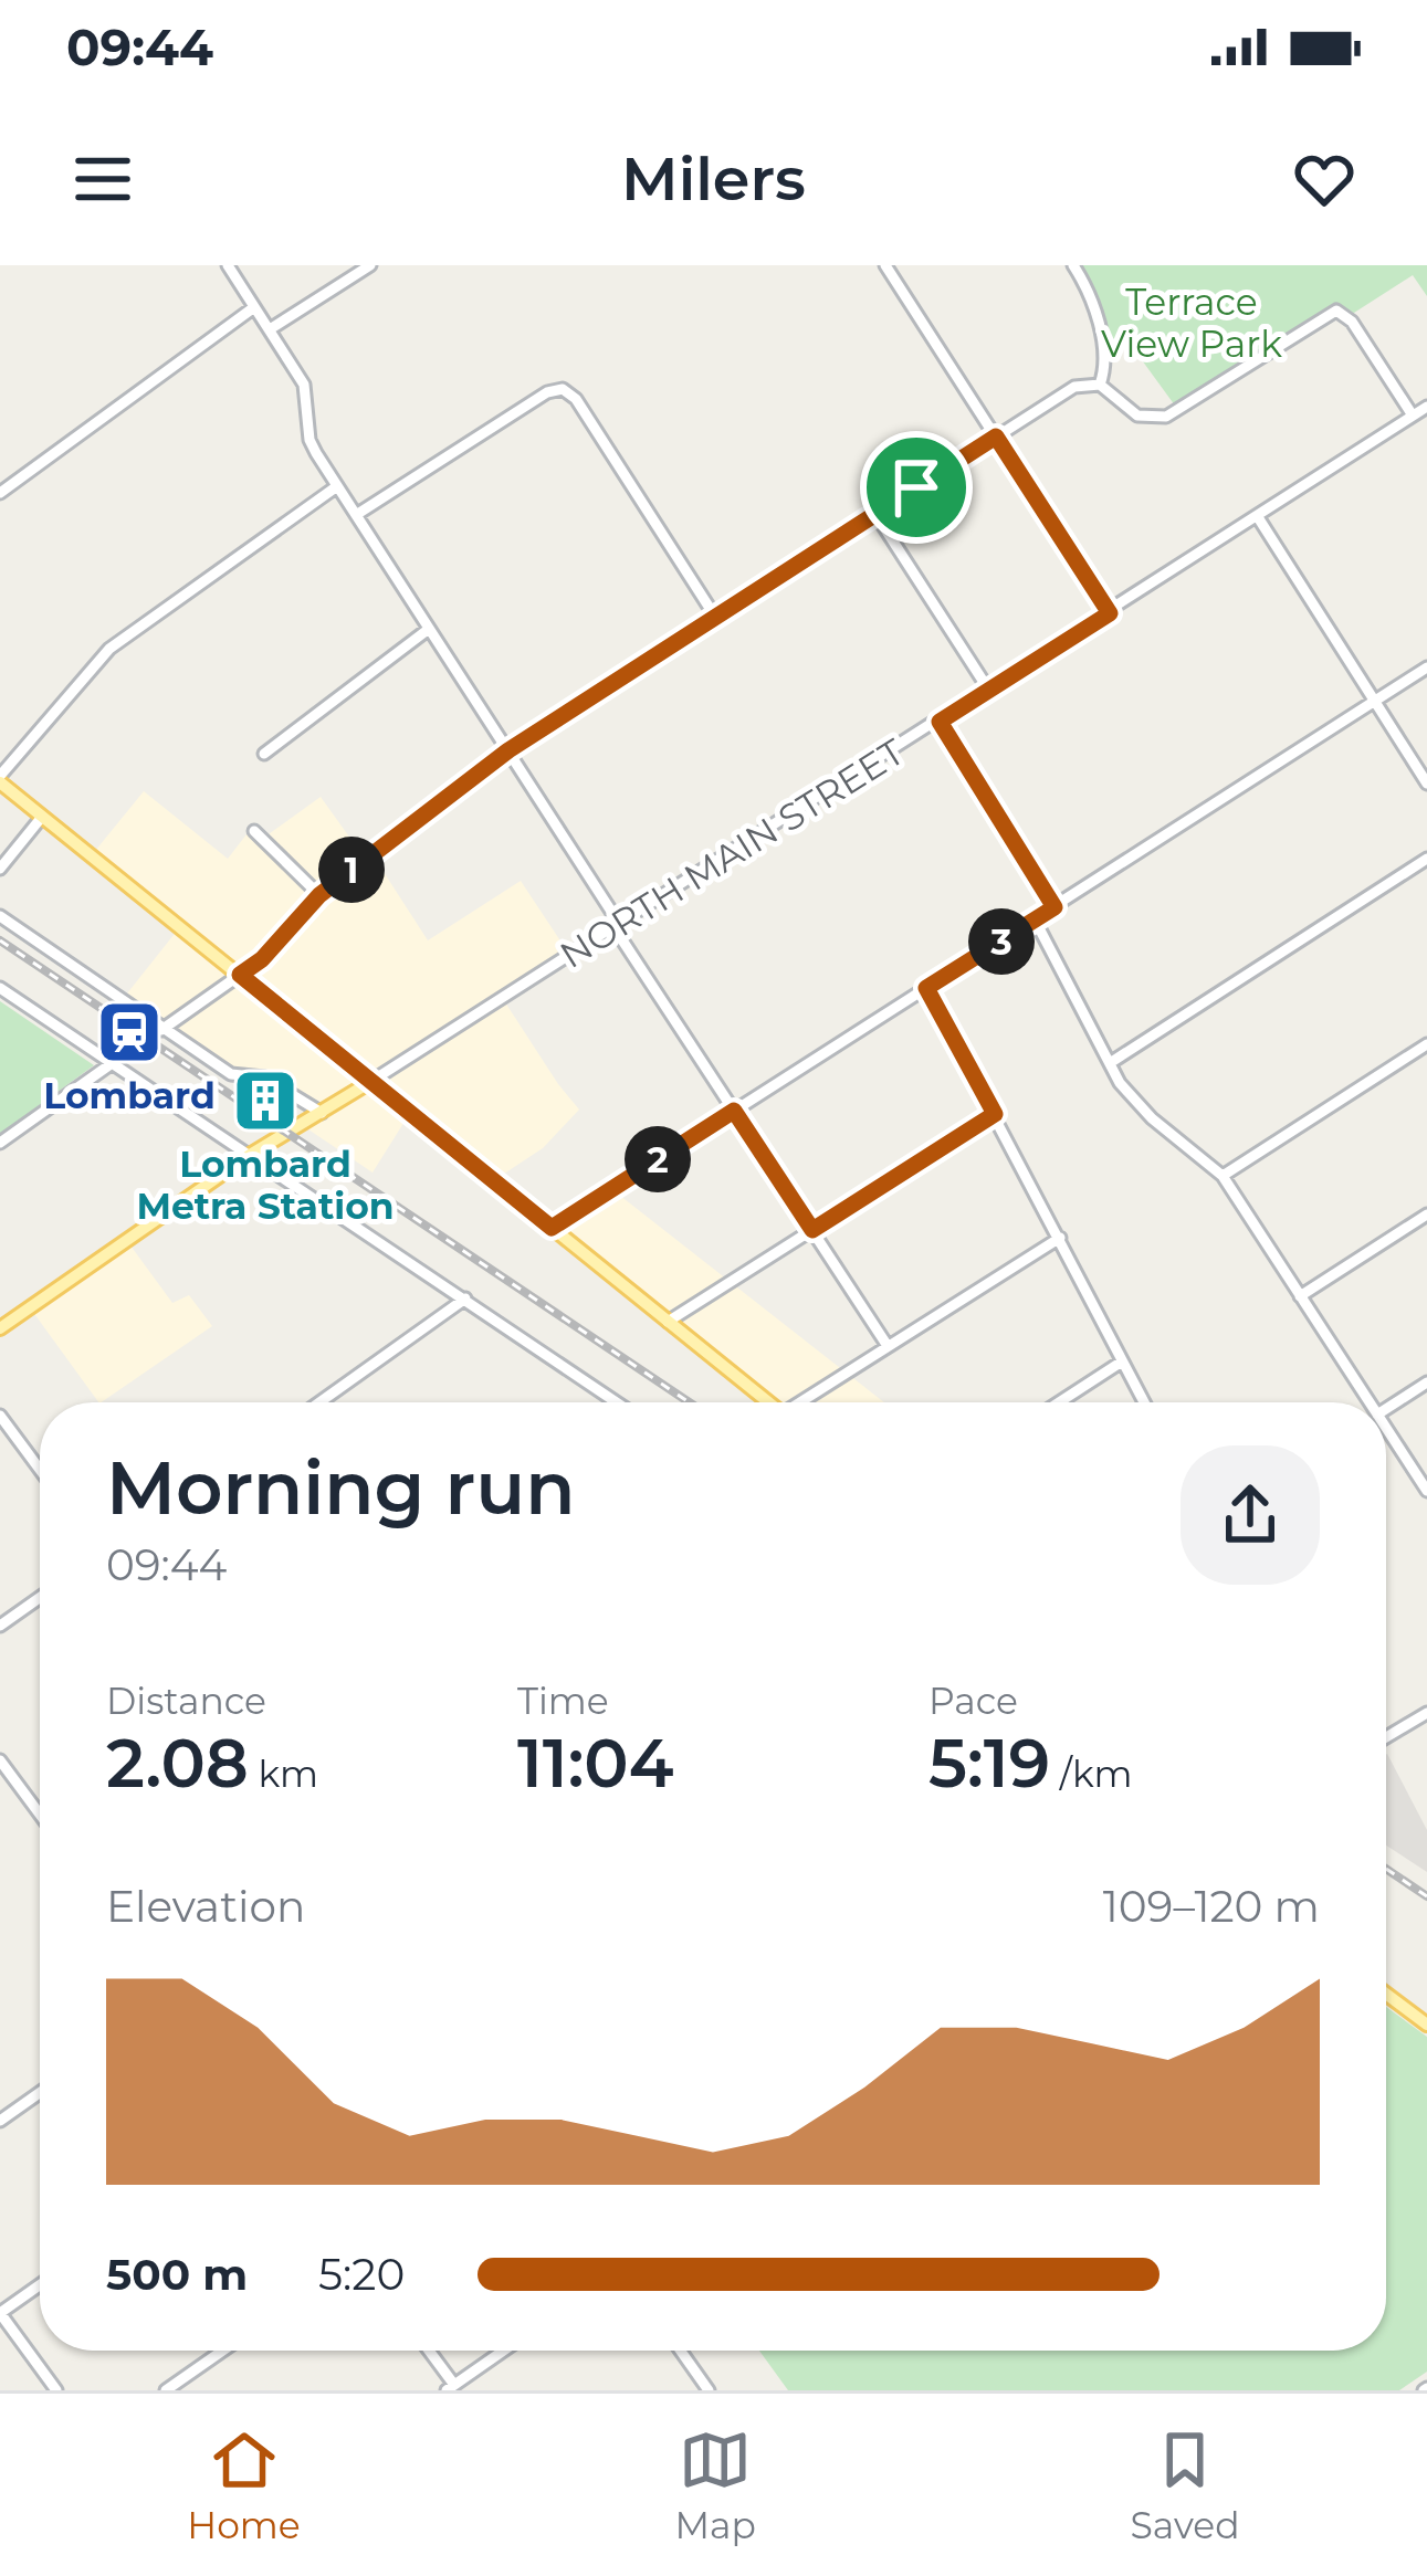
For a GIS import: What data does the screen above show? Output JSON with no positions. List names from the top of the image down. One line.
{"streets":{"street":["NORTH MAIN STREET"]},"parks":["Terrace View Park"],"places":{"station":["Lombard"],"building":["Lombard Metra Station"]},"page":{"status":"09:44","header":"Milers","pins":["1","3","2"],"heading":["Morning run","09:44"],"stats":[["Distance","2.08 km"],["Time","11:04"],["Pace","5:19 /km"]],"chart":["Elevation","109–120 m"],"list":[{"name":"500 m","note":"5:20"}],"tabs":["Home","Map","Saved"]}}
